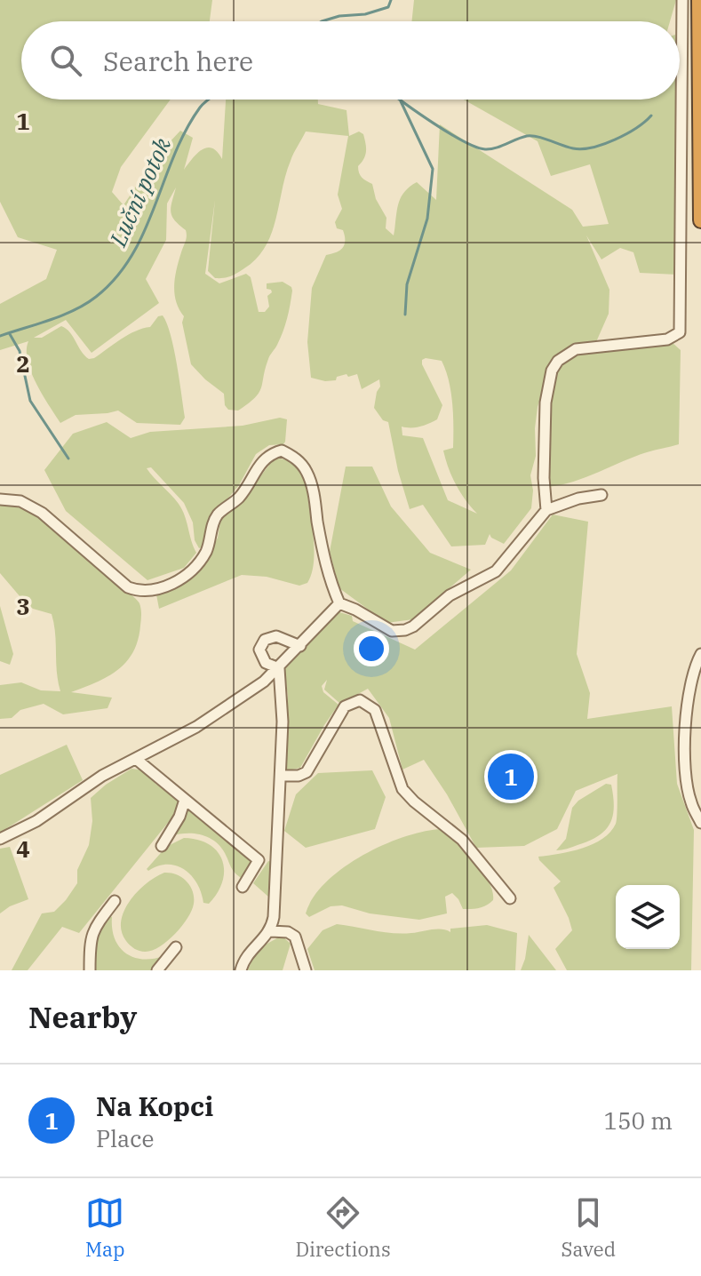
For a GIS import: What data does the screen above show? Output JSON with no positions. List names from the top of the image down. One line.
{"water":["Luční potok"],"page":{"search":"Search here","pins":"1","heading":"Nearby","list":[{"mark":"1","name":"Na Kopci","note":"Place","value":"150 m"}],"nav":["Map","Directions","Saved"]},"grid":{"rows":["1","2","3","4"]}}
